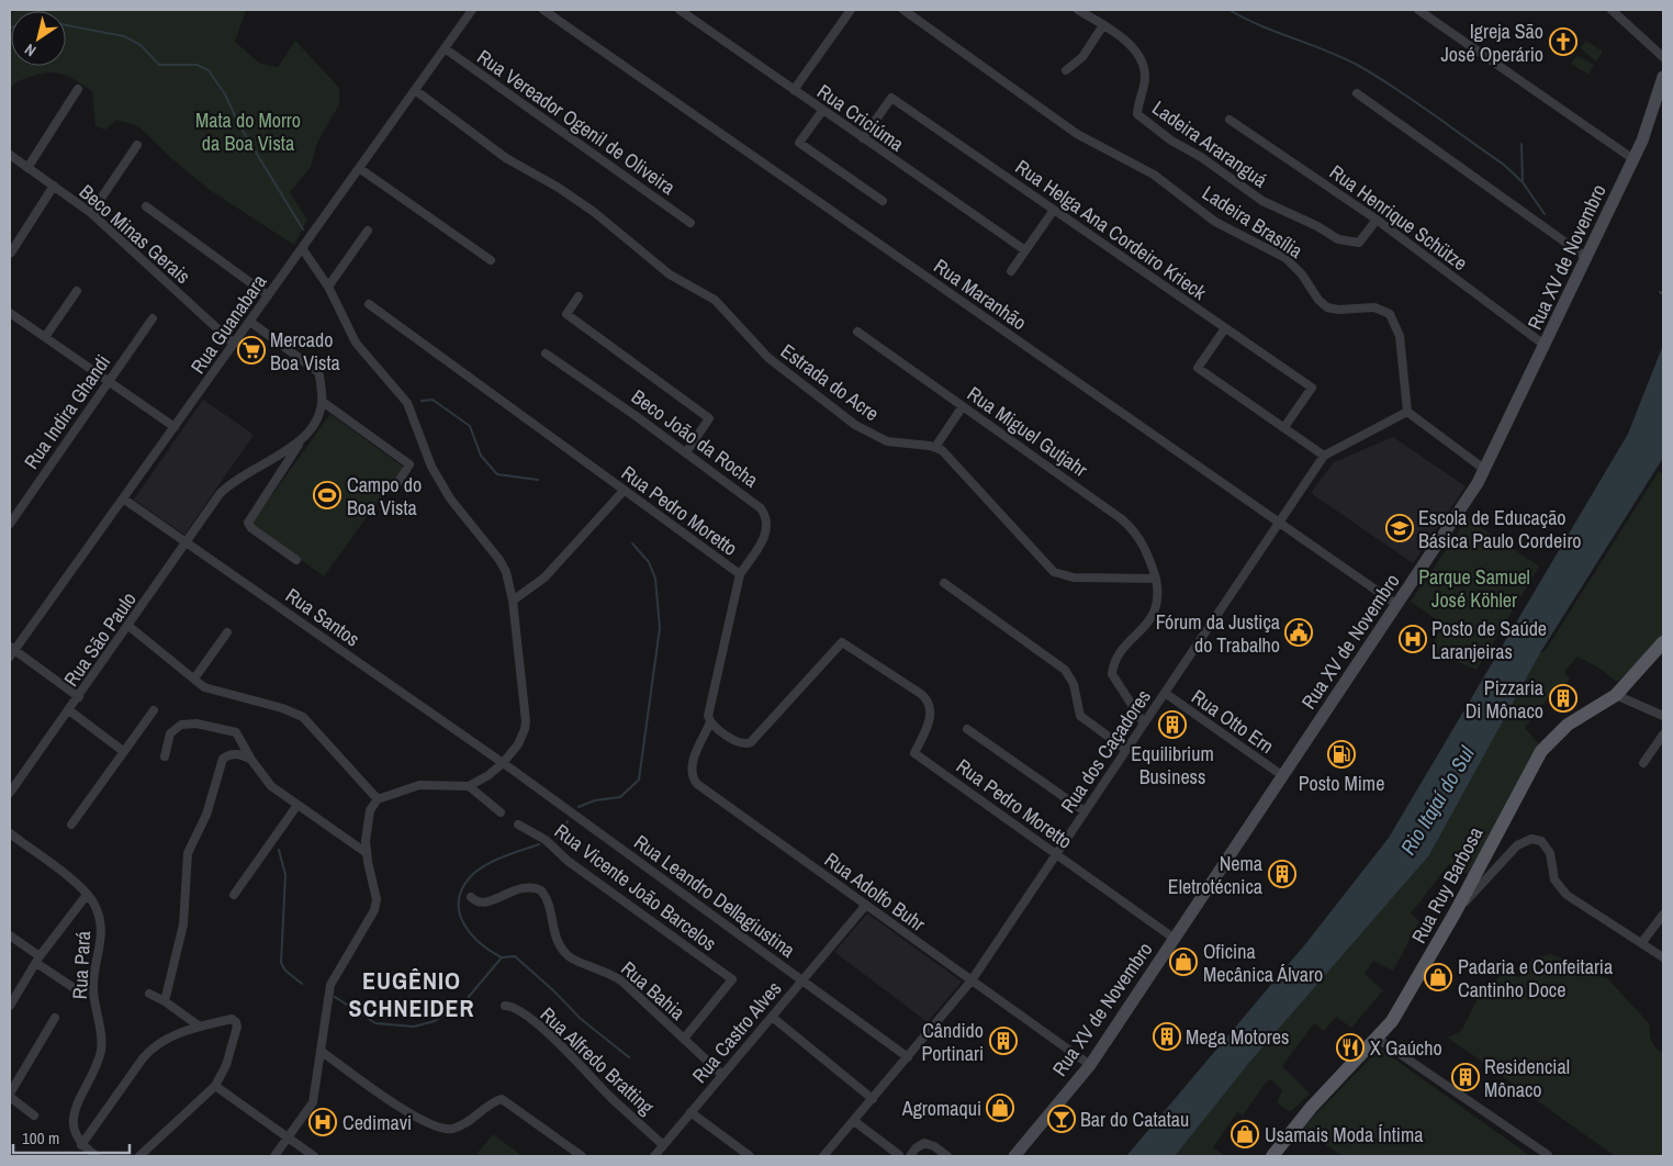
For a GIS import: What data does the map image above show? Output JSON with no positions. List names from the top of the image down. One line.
{"streets":{"main road":["Rua XV de Novembro","Rua Ruy Barbosa"],"street":["Rua Criciúma","Rua Vereador Ogenil de Oliveira","Ladeira Araranguá","Rua Henrique Schütze","Ladeira Brasília","Rua Helga Ana Cordeiro Krieck","Beco Minas Gerais","Rua Maranhão","Rua Guanabara","Estrada do Acre","Rua Indira Ghandi","Rua Miguel Gutjahr","Beco João da Rocha","Rua Pedro Moretto","Rua Santos","Rua São Paulo","Rua Otto Ern","Rua dos Caçadores","Rua Vicente João Barcelos","Rua Adolfo Buhr","Rua Leandro Dellagiustina","Rua Pará","Rua Bahia","Rua Castro Alves","Rua Alfredo Bratting"]},"crossings":[["Rua Criciúma","Rua Helga Ana Cordeiro Krieck"],["Rua Vereador Ogenil de Oliveira","Rua Guanabara"],["Ladeira Araranguá","Rua Henrique Schütze"],["Rua Henrique Schütze","Rua XV de Novembro"],["Ladeira Brasília","Rua dos Caçadores"],["Beco Minas Gerais","Rua Guanabara"],["Rua XV de Novembro","Rua Maranhão"],["Rua XV de Novembro","Rua Pedro Moretto"],["Rua XV de Novembro","Rua Otto Ern"],["Rua XV de Novembro","Rua Adolfo Buhr"],["Rua Maranhão","Rua dos Caçadores"],["Rua Guanabara","Estrada do Acre"],["Rua Guanabara","Rua Santos"],["Beco João da Rocha","Rua Pedro Moretto"],["Rua Pedro Moretto","Rua dos Caçadores"],["Rua Pedro Moretto","Rua Adolfo Buhr"],["Rua Santos","Rua São Paulo"],["Rua Santos","Rua Leandro Dellagiustina"],["Rua Otto Ern","Rua dos Caçadores"],["Rua dos Caçadores","Rua Adolfo Buhr"],["Rua dos Caçadores","Rua Leandro Dellagiustina"],["Rua Vicente João Barcelos","Rua Bahia"],["Rua Adolfo Buhr","Rua Castro Alves"],["Rua Leandro Dellagiustina","Rua Castro Alves"],["Rua Bahia","Rua Castro Alves"],["Rua Castro Alves","Rua Alfredo Bratting"]],"districts":["EUGÊNIO SCHNEIDER"],"water":["Rio Itajaí do Sul"],"parks":["Mata do Morro da Boa Vista","Parque Samuel José Köhler"],"places":{"church":["Igreja São José Operário"],"supermarket":["Mercado Boa Vista"],"sports":["Campo do Boa Vista"],"school or university":["Escola de Educação Básica Paulo Cordeiro"],"public building":["Fórum da Justiça do Trabalho"],"hospital":["Posto de Saúde Laranjeiras","Cedimavi"],"building":["Pizzaria Di Mônaco","Equilibrium Business","Nema Eletrotécnica","Mega Motores","Cândido Portinari","Residencial Mônaco"],"fuel station":["Posto Mime"],"shop":["Oficina Mecânica Álvaro","Padaria e Confeitaria Cantinho Doce","Agromaqui","Usamais Moda Íntima"],"restaurant":["X Gaúcho"],"bar":["Bar do Catatau"]},"scale_bar":"100 m","north":"bottom left"}
